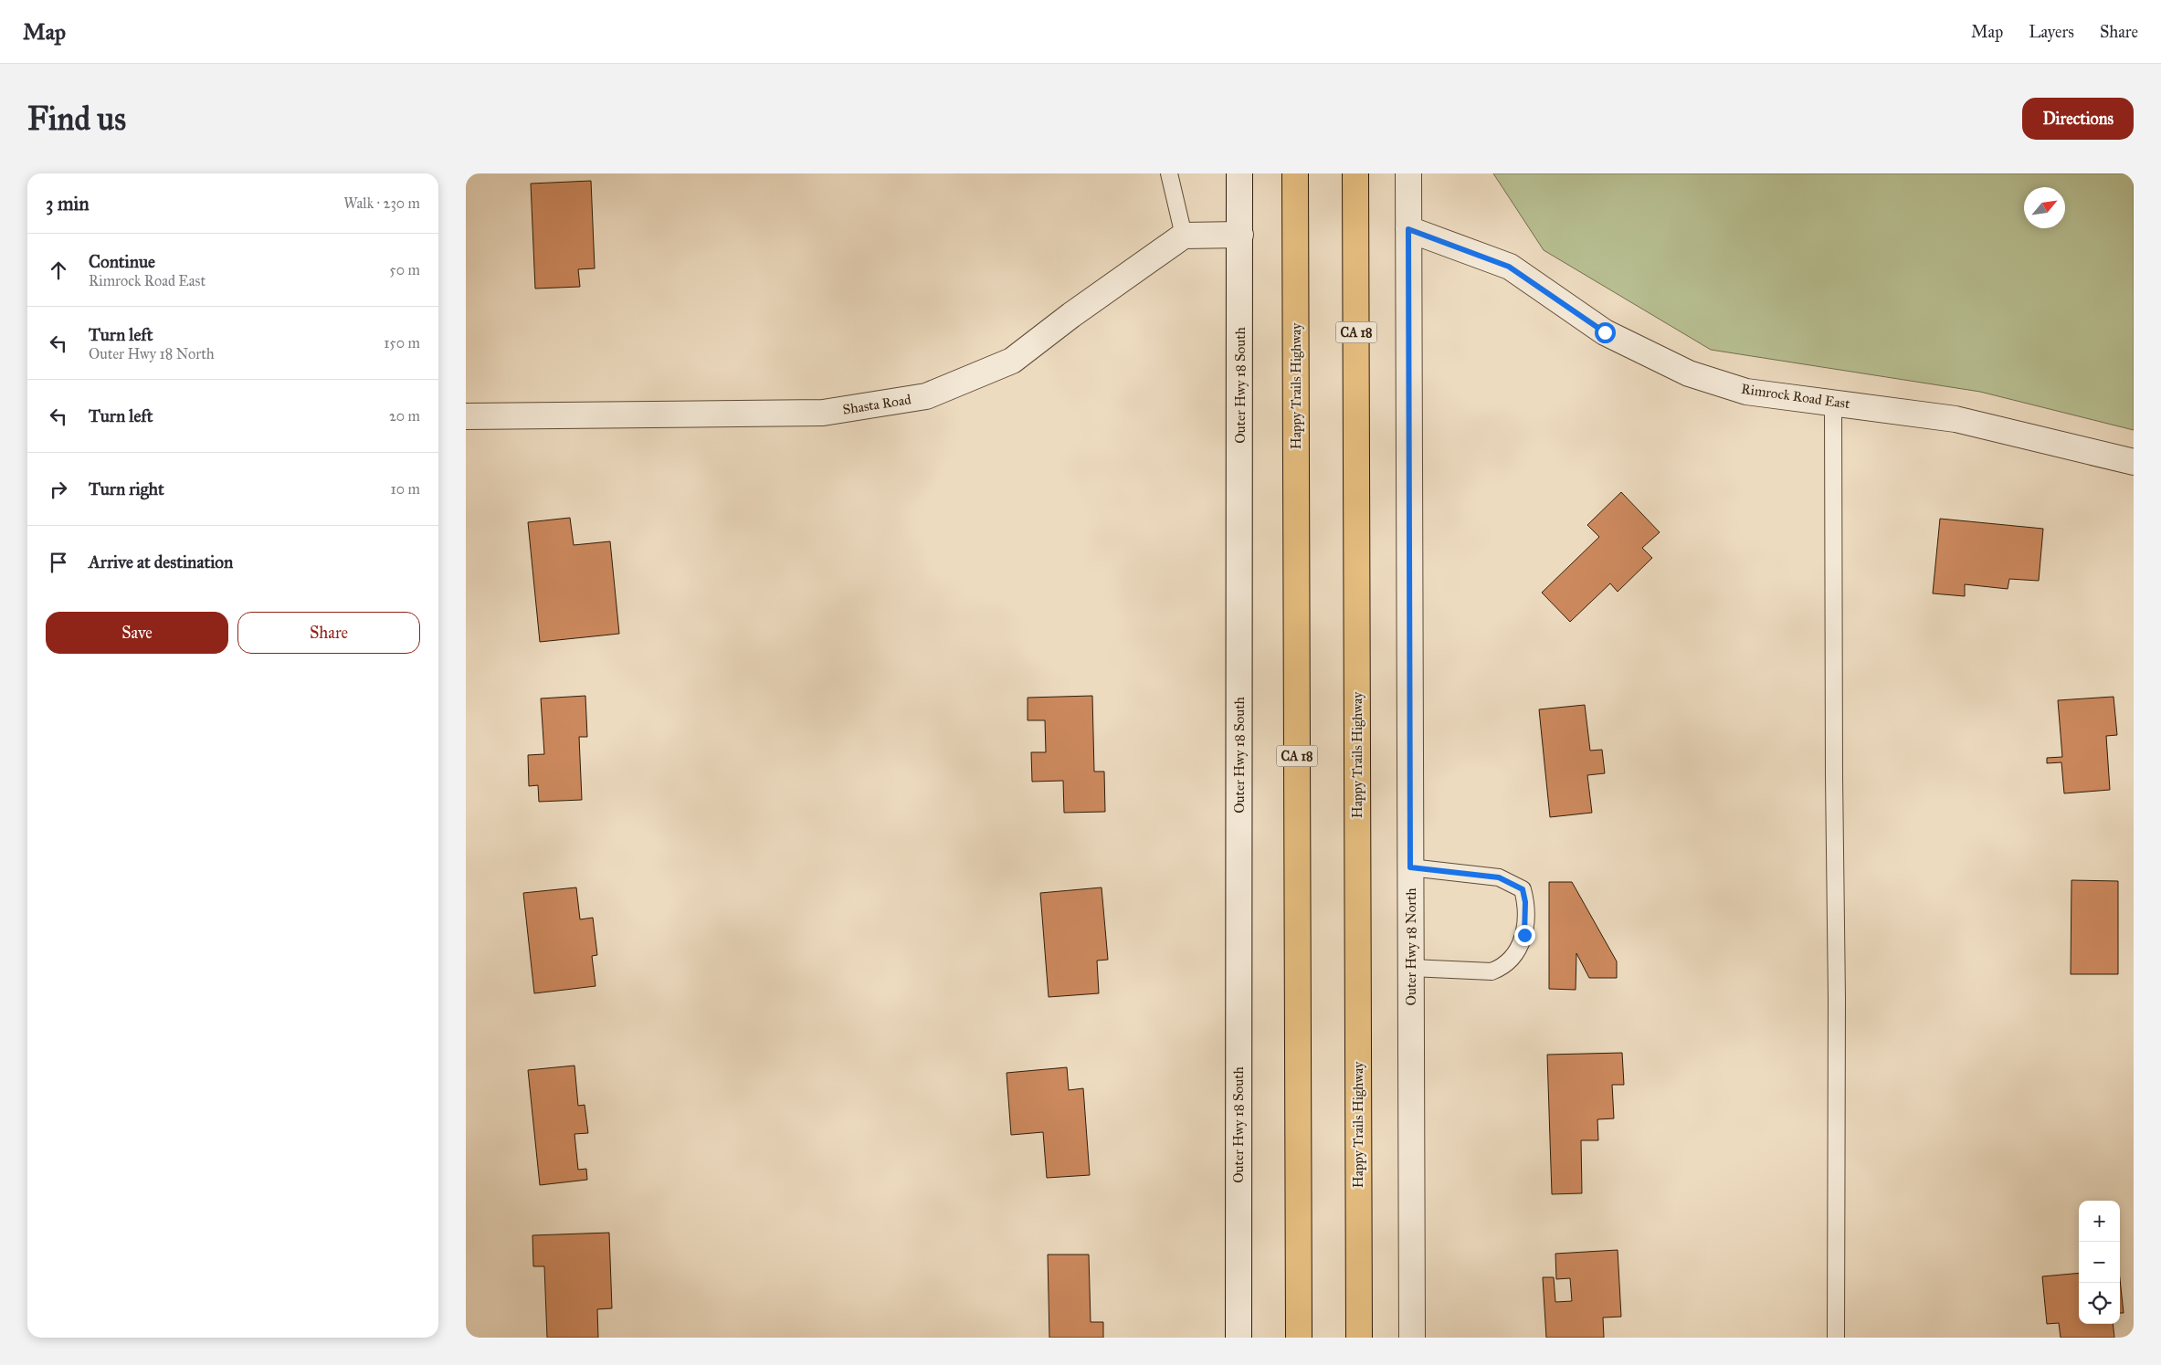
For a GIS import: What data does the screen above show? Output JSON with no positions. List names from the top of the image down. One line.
{"streets":{"main road":["CA 18","Happy Trails Highway"],"street":["Outer Hwy 18 South","Rimrock Road East","Shasta Road","Outer Hwy 18 North"]},"crossings":[["Rimrock Road East","Outer Hwy 18 North"]],"north":"top right","page":{"header":"Map","nav":["Map","Layers","Share"],"buttons":["Directions",["Save","Share"]],"title":"Find us","heading":["3 min","Walk · 230 m"],"list":[["Continue","Rimrock Road East","50 m"],["Turn left","Outer Hwy 18 North","150 m"],["Turn left","20 m"],["Turn right","10 m"],"Arrive at destination"],"map_buttons":["+","−"]}}
